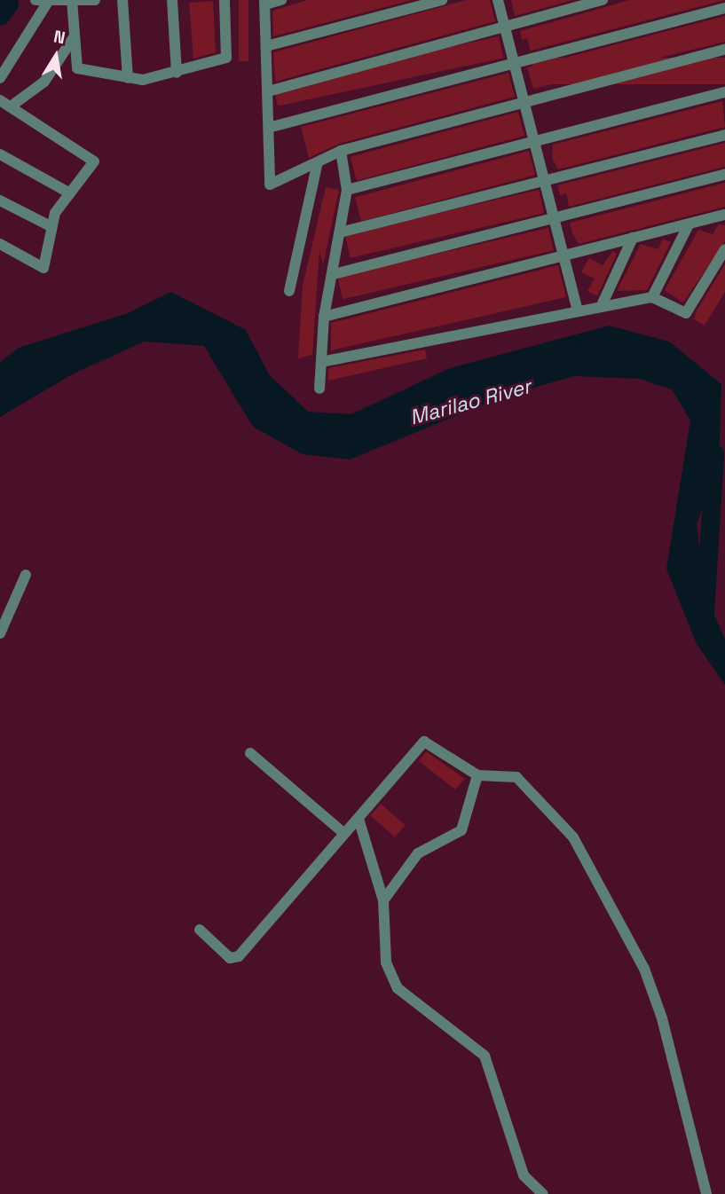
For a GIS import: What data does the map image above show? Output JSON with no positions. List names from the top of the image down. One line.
{"water":["Marilao River"],"north":"top"}
